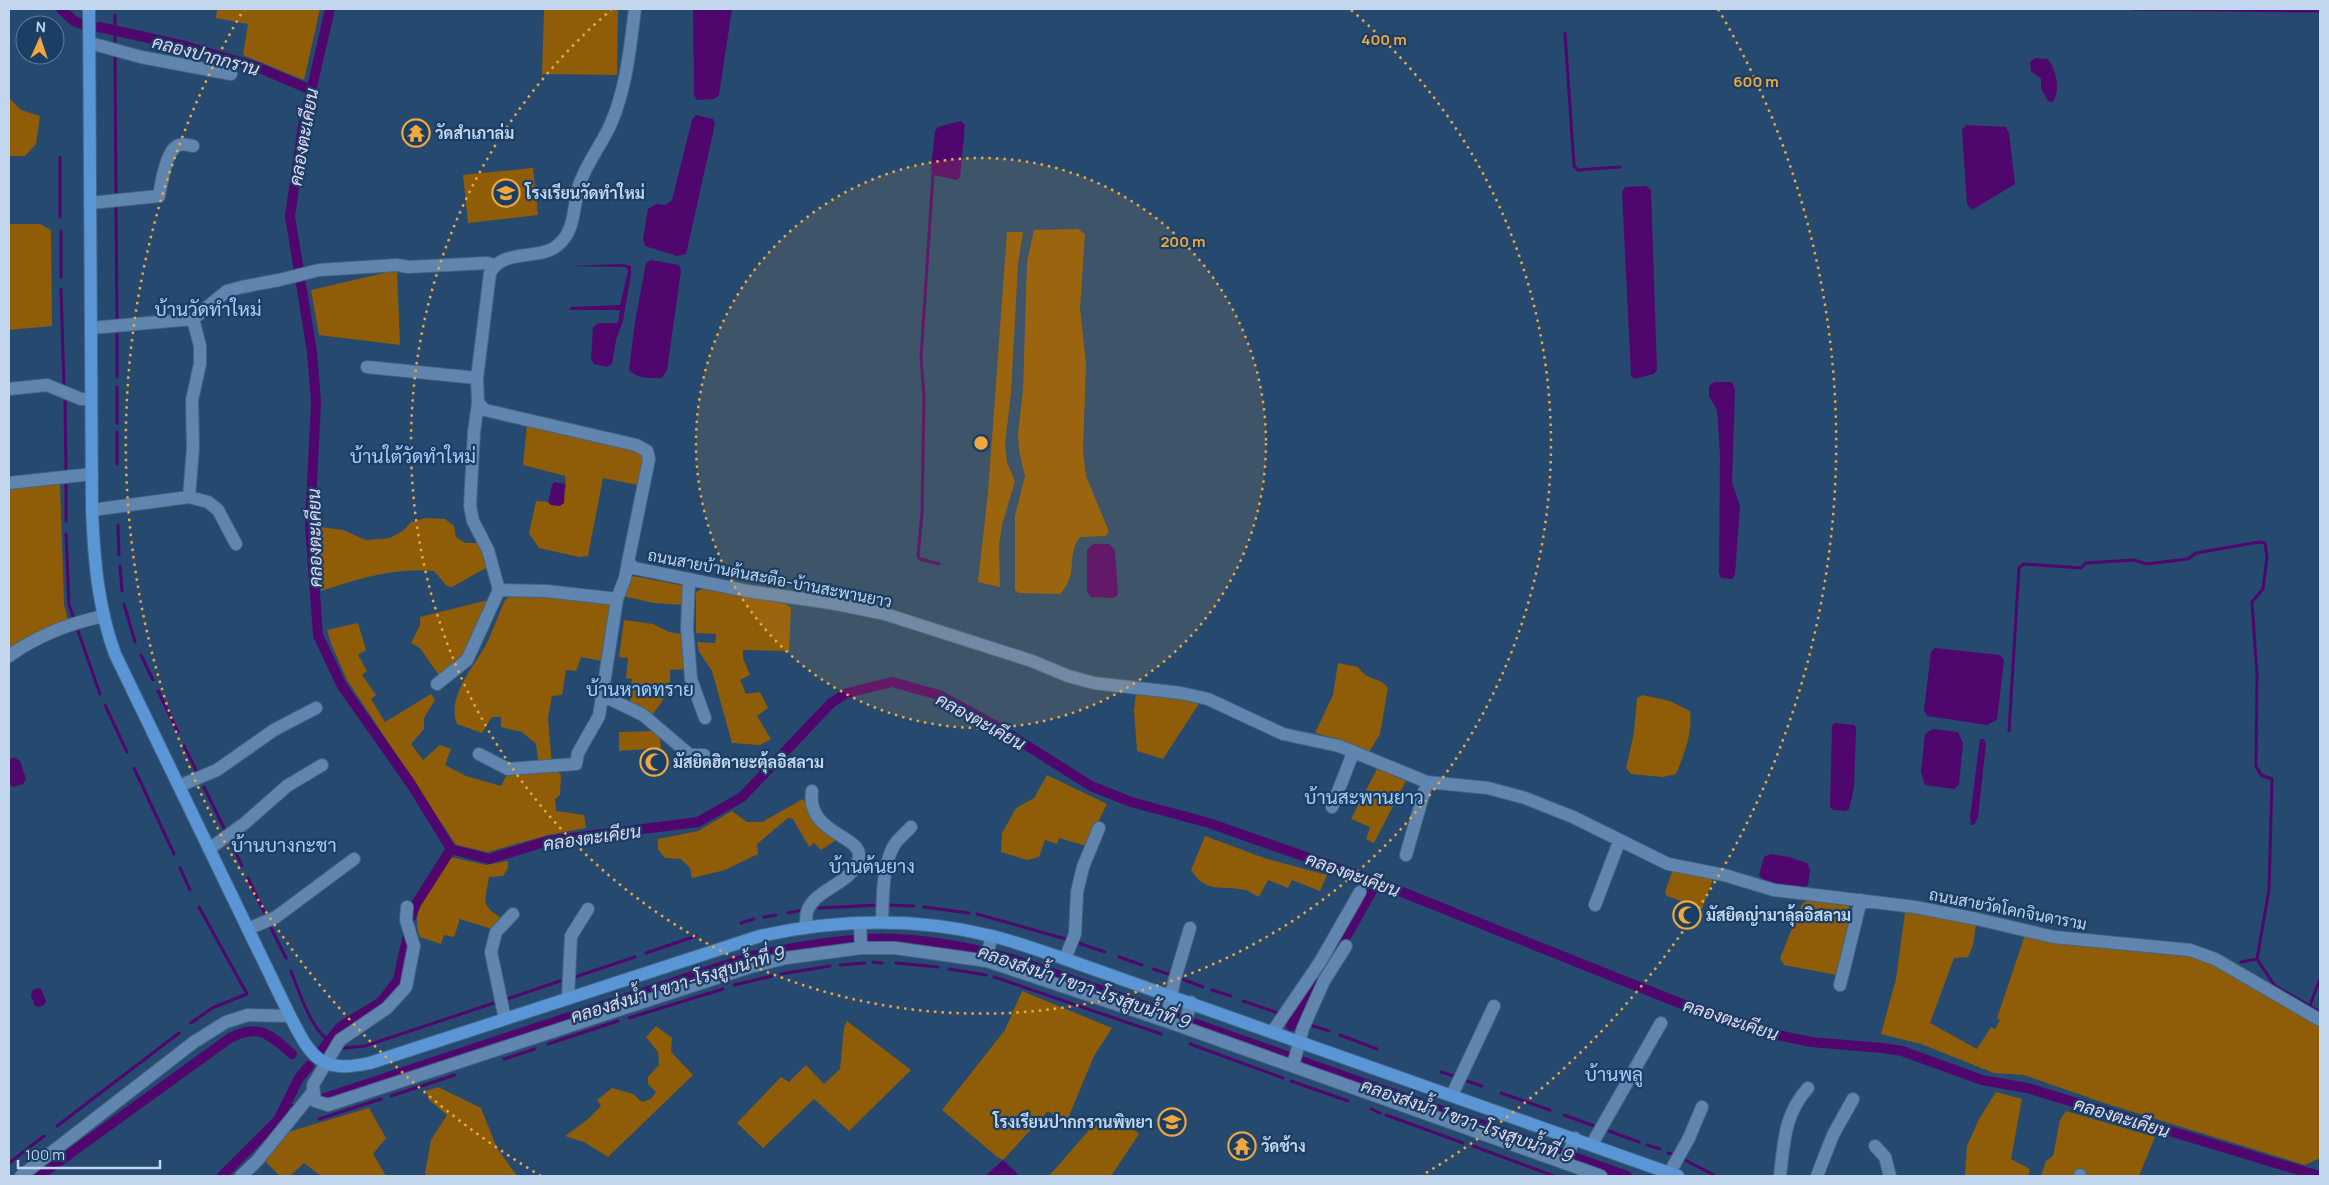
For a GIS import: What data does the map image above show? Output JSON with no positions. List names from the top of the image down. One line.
{"streets":{"street":["ถนนสายบ้านต้นสะตือ-บ้านสะพานยาว","ถนนสายวัดโคกจินดาราม"]},"crossings":[["ถนนสายบ้านต้นสะตือ-บ้านสะพานยาว","ถนนสายวัดโคกจินดาราม"]],"districts":["บ้านวัดทำใหม่","บ้านใต้วัดทำใหม่","บ้านหาดทราย","บ้านสะพานยาว","บ้านบางกะชา","บ้านต้นยาง","บ้านพลู"],"water":["คลองปากกราน","คลองตะเคียน","คลองส่งน้ำ 1 ขวา-โรงสูบน้ำที่ 9"],"places":{"temple":["วัดสำเภาล่ม","วัดช้าง"],"school or university":["โรงเรียนวัดทำใหม่","โรงเรียนปากกรานพิทยา"],"mosque":["มัสยิดฮิดายะตุ้ลอิสลาม","มัสยิดญ่ามาลุ้ลอิสลาม"]},"scale_bar":"100 m","north":"top","rings":["400 m","600 m","200 m"]}
